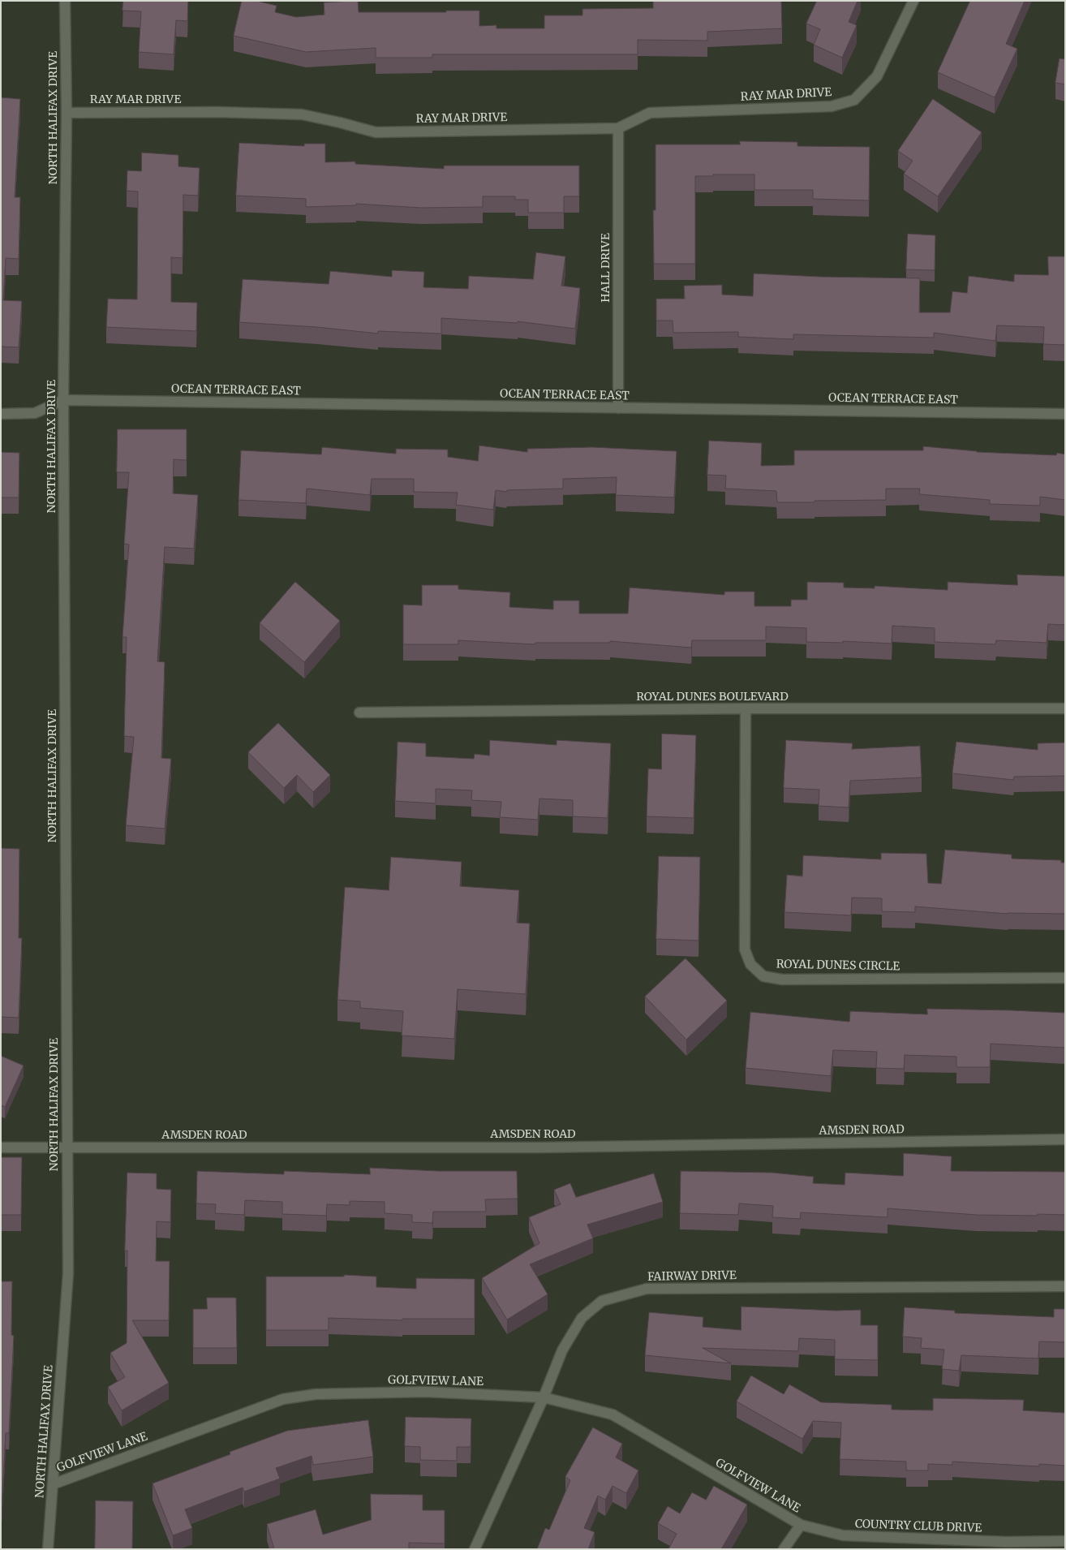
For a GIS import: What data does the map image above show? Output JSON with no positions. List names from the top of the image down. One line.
{"streets":{"street":["RAY MAR DRIVE","NORTH HALIFAX DRIVE","HALL DRIVE","OCEAN TERRACE EAST","ROYAL DUNES BOULEVARD","ROYAL DUNES CIRCLE","AMSDEN ROAD","FAIRWAY DRIVE","GOLFVIEW LANE","COUNTRY CLUB DRIVE"]},"crossings":[["RAY MAR DRIVE","NORTH HALIFAX DRIVE"],["RAY MAR DRIVE","HALL DRIVE"],["NORTH HALIFAX DRIVE","OCEAN TERRACE EAST"],["NORTH HALIFAX DRIVE","AMSDEN ROAD"],["NORTH HALIFAX DRIVE","GOLFVIEW LANE"],["HALL DRIVE","OCEAN TERRACE EAST"],["ROYAL DUNES BOULEVARD","ROYAL DUNES CIRCLE"],["FAIRWAY DRIVE","GOLFVIEW LANE"],["GOLFVIEW LANE","COUNTRY CLUB DRIVE"]]}
